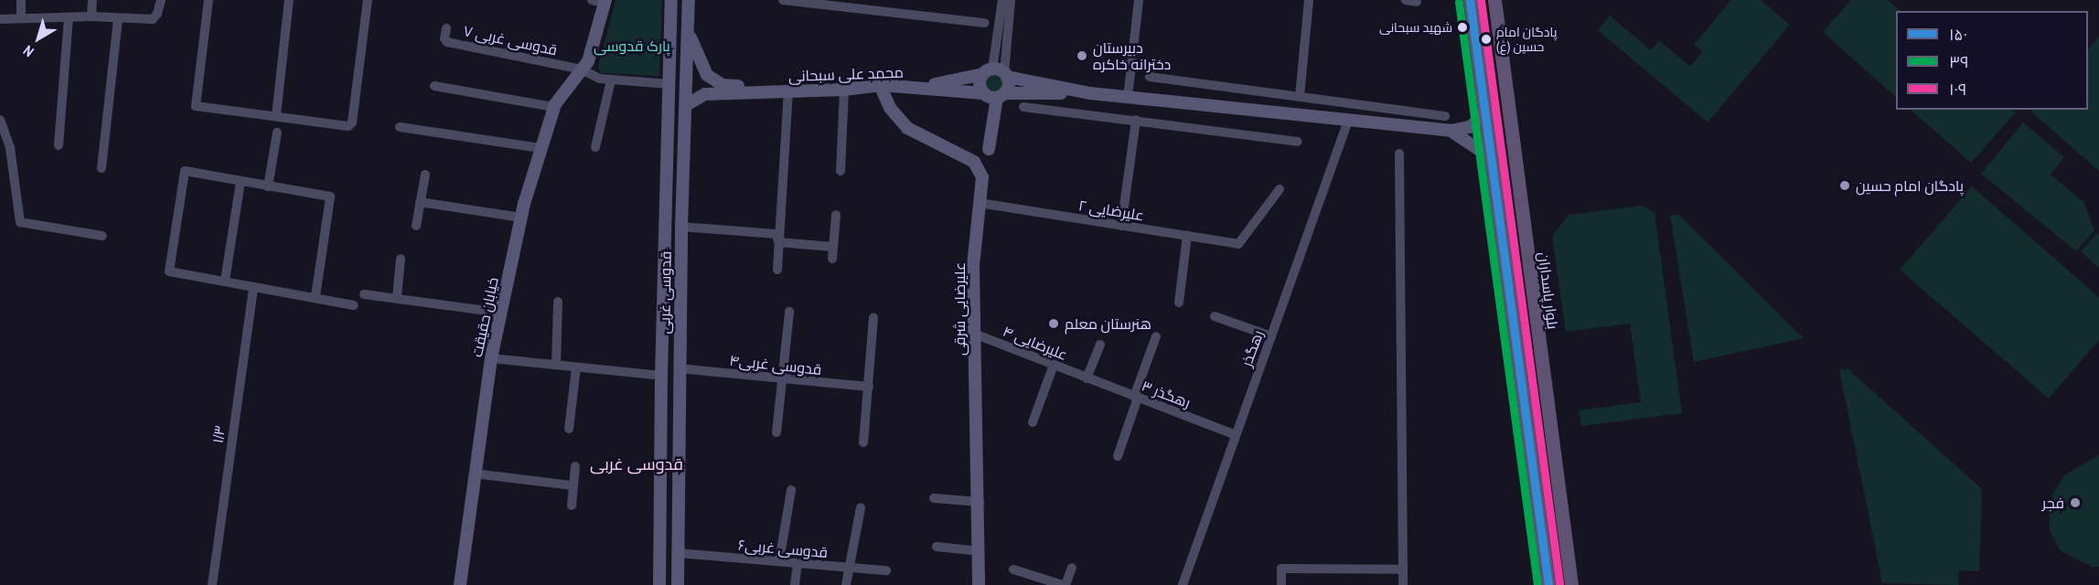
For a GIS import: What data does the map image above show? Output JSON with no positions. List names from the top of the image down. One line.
{"streets":{"main road":["بلوار پاسداران"],"street":["۷ قدوسی غربی","محمد علی سبحانی","۲ علیرضایی","قدوسی غربی","علیرضایی شرقی","خیابان حقیقت","۴ علیرضایی","رهگذر","قدوسی غربی۴","۳ رهگذر","۱/۳","قدوسی غربی۶"]},"crossings":[["۷ قدوسی غربی","خیابان حقیقت"],["محمد علی سبحانی","قدوسی غربی"],["محمد علی سبحانی","علیرضایی شرقی"],["۲ علیرضایی","علیرضایی شرقی"],["قدوسی غربی","قدوسی غربی۴"],["قدوسی غربی","قدوسی غربی۶"],["علیرضایی شرقی","۴ علیرضایی"],["۴ علیرضایی","۳ رهگذر"],["رهگذر","۳ رهگذر"]],"districts":["قدوسی غربی"],"parks":["پارک قدوسی"],"places":["شهید سبحانی","پادگان امام حسین (ع)","دبیرستان دخترانه خاکره","پادگان امام حسین","هنرستان معلم","فجر"],"lines":["transit line ۱۵۰","transit line ۱۰۹","transit line ۳۹"],"legend":["۱۵۰","۳۹","۱۰۹"],"north":"bottom left"}
